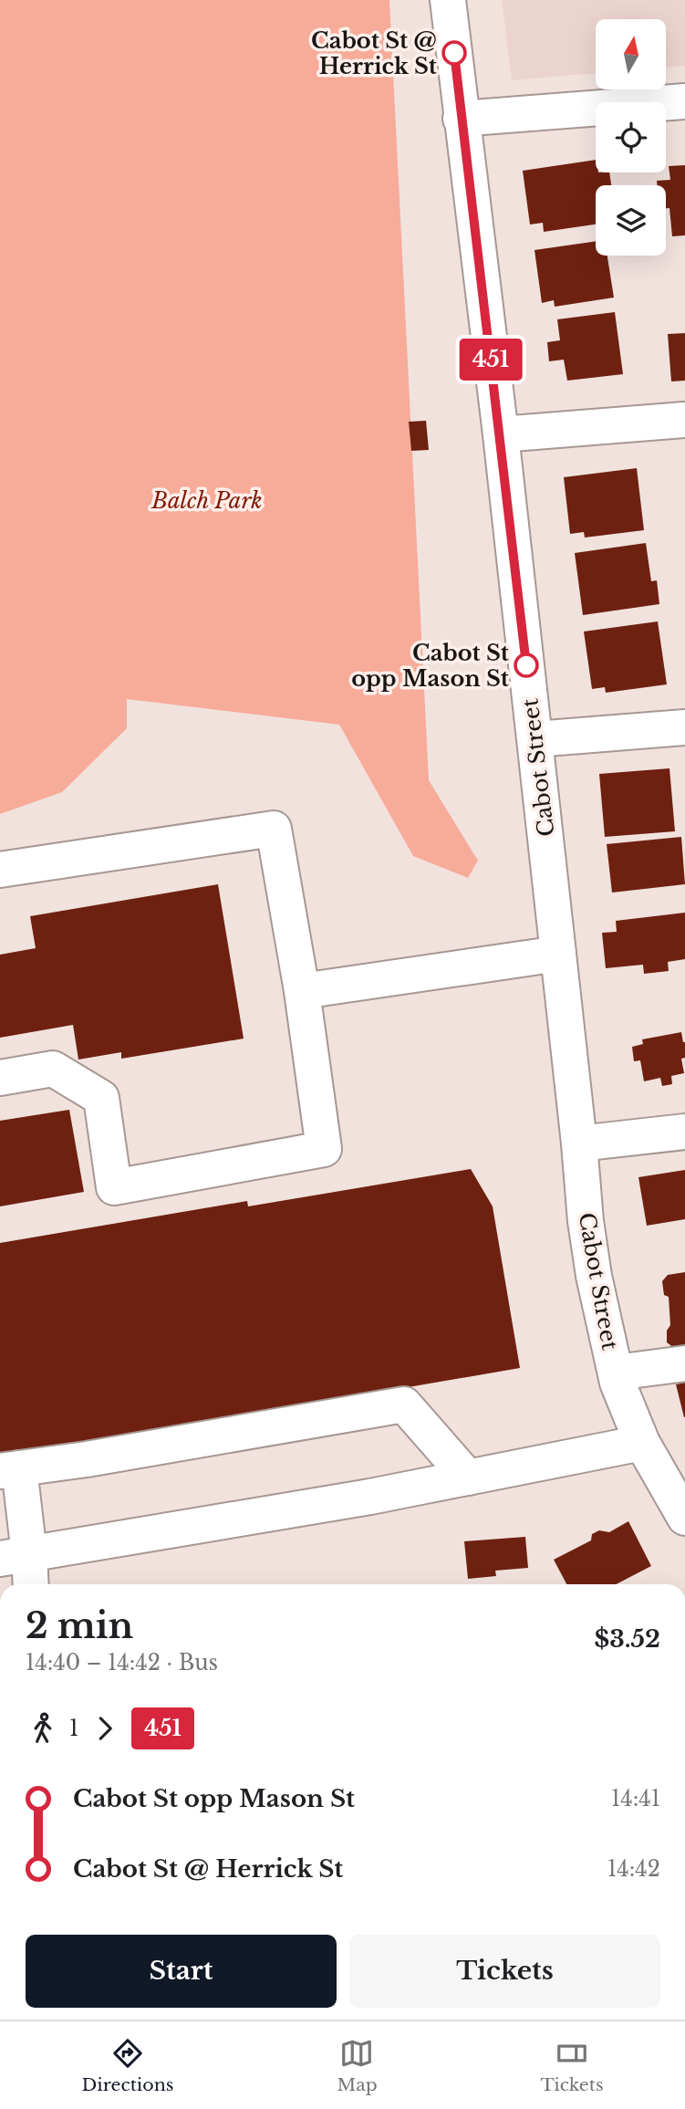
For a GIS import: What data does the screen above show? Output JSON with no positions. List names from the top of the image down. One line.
{"streets":{"main road":["Cabot Street"]},"parks":["Balch Park"],"places":["Cabot St @ Herrick St","Cabot St opp Mason St"],"lines":["bus line 451"],"north":"top","page":{"on_map":"451","heading":["2 min","14:40 – 14:42 · Bus","$3.52"],"legs":["1","451"],"list":[{"name":"Cabot St opp Mason St","value":"14:41"},{"name":"Cabot St @ Herrick St","value":"14:42"}],"buttons":["Start","Tickets"],"tabs":["Directions","Map","Tickets"]}}
